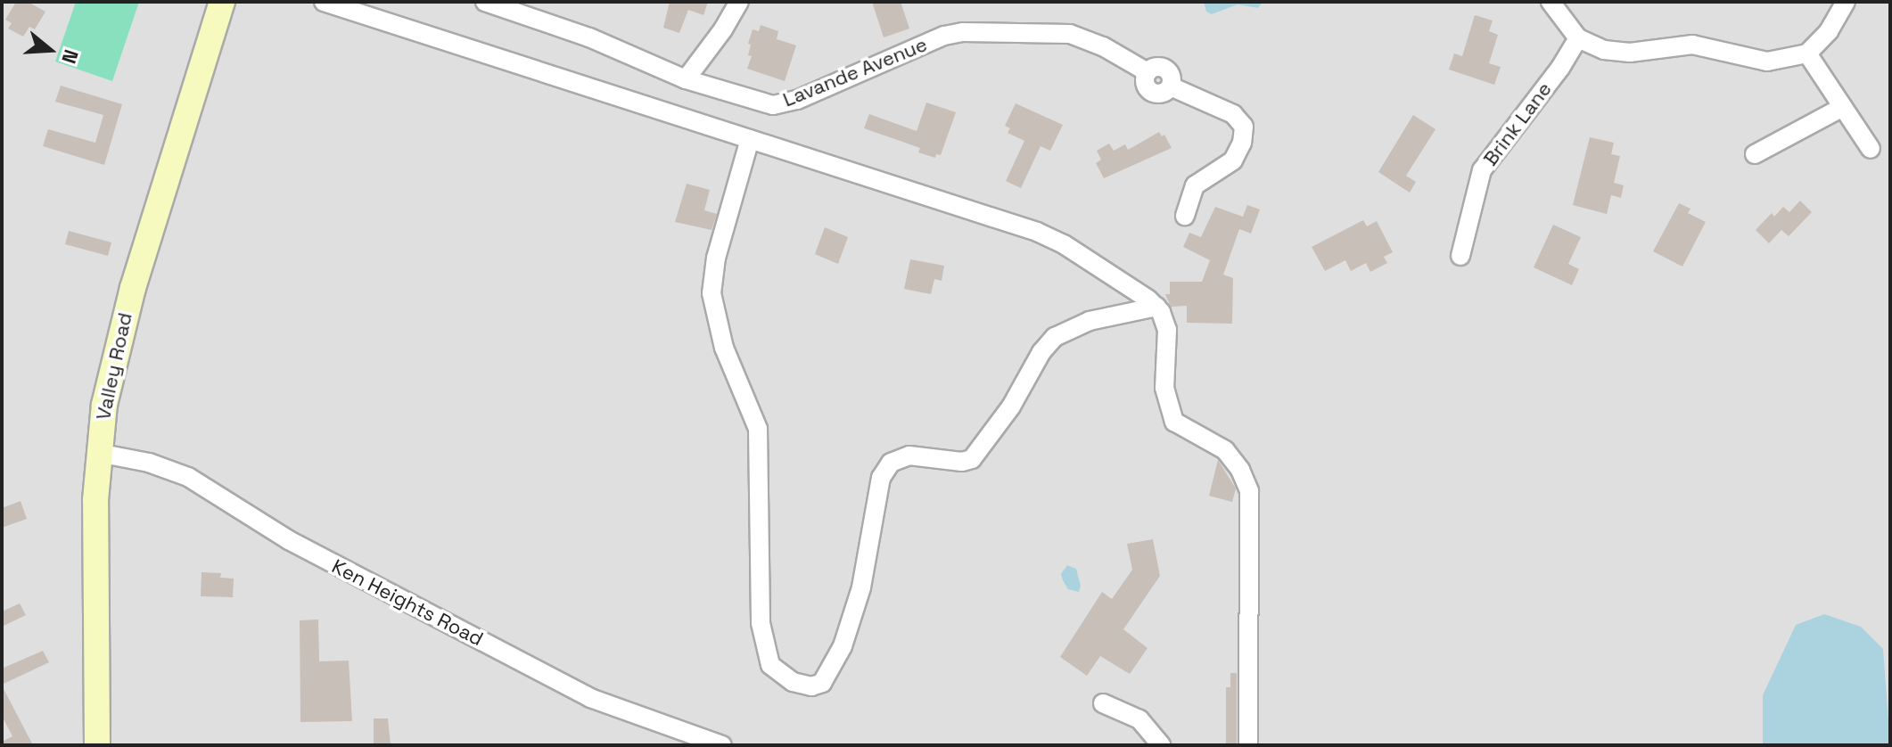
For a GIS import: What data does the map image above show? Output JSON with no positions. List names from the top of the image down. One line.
{"streets":{"street":["Lavande Avenue","Brink Lane","Valley Road","Ken Heights Road"]},"crossings":[["Valley Road","Ken Heights Road"]],"north":"right"}
